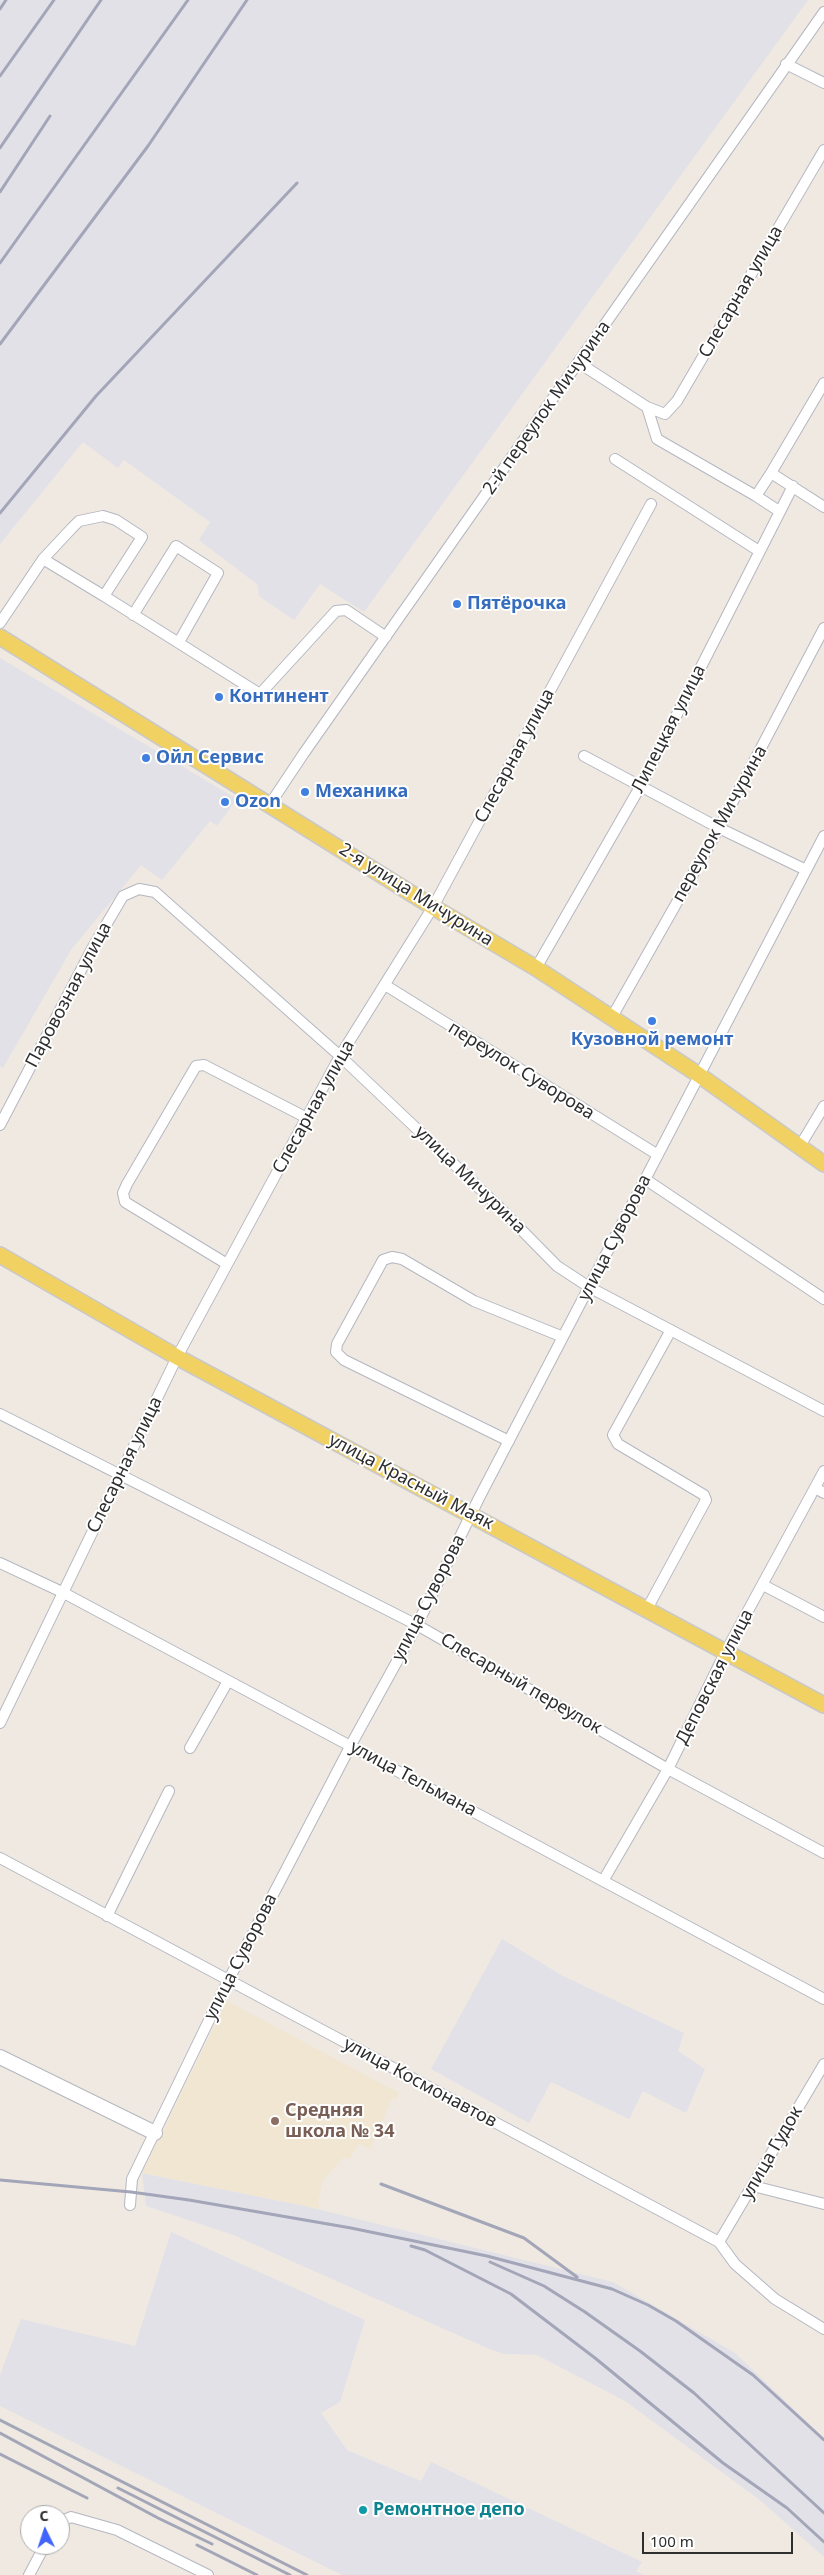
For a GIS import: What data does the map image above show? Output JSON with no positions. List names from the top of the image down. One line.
{"streets":{"main road":["2-я улица Мичурина","улица Красный Маяк"],"street":["Слесарная улица","2-й переулок Мичурина","Липецкая улица","переулок Мичурина","Паровозная улица","переулок Суворова","улица Мичурина","улица Суворова","Деповская улица","Слесарный переулок","улица Тельмана","улица Космонавтов","улица Гудок"]},"crossings":[["Слесарная улица","2-я улица Мичурина"],["Слесарная улица","переулок Суворова"],["Слесарная улица","улица Мичурина"],["Слесарная улица","улица Красный Маяк"],["Слесарная улица","Слесарный переулок"],["Слесарная улица","улица Тельмана"],["2-й переулок Мичурина","2-я улица Мичурина"],["Липецкая улица","2-я улица Мичурина"],["переулок Мичурина","2-я улица Мичурина"],["2-я улица Мичурина","улица Суворова"],["Паровозная улица","улица Мичурина"],["переулок Суворова","улица Суворова"],["улица Мичурина","улица Суворова"],["улица Суворова","улица Красный Маяк"],["улица Суворова","Слесарный переулок"],["улица Суворова","улица Тельмана"],["улица Суворова","улица Космонавтов"],["улица Красный Маяк","Деповская улица"],["Деповская улица","Слесарный переулок"],["Деповская улица","улица Тельмана"],["улица Космонавтов","улица Гудок"]],"places":["Пятёрочка","Континент","Ойл Сервис","Механика","Ozon","Кузовной ремонт","Средняя школа № 34","Ремонтное депо"],"scale_bar":"100 m","north":"top"}
